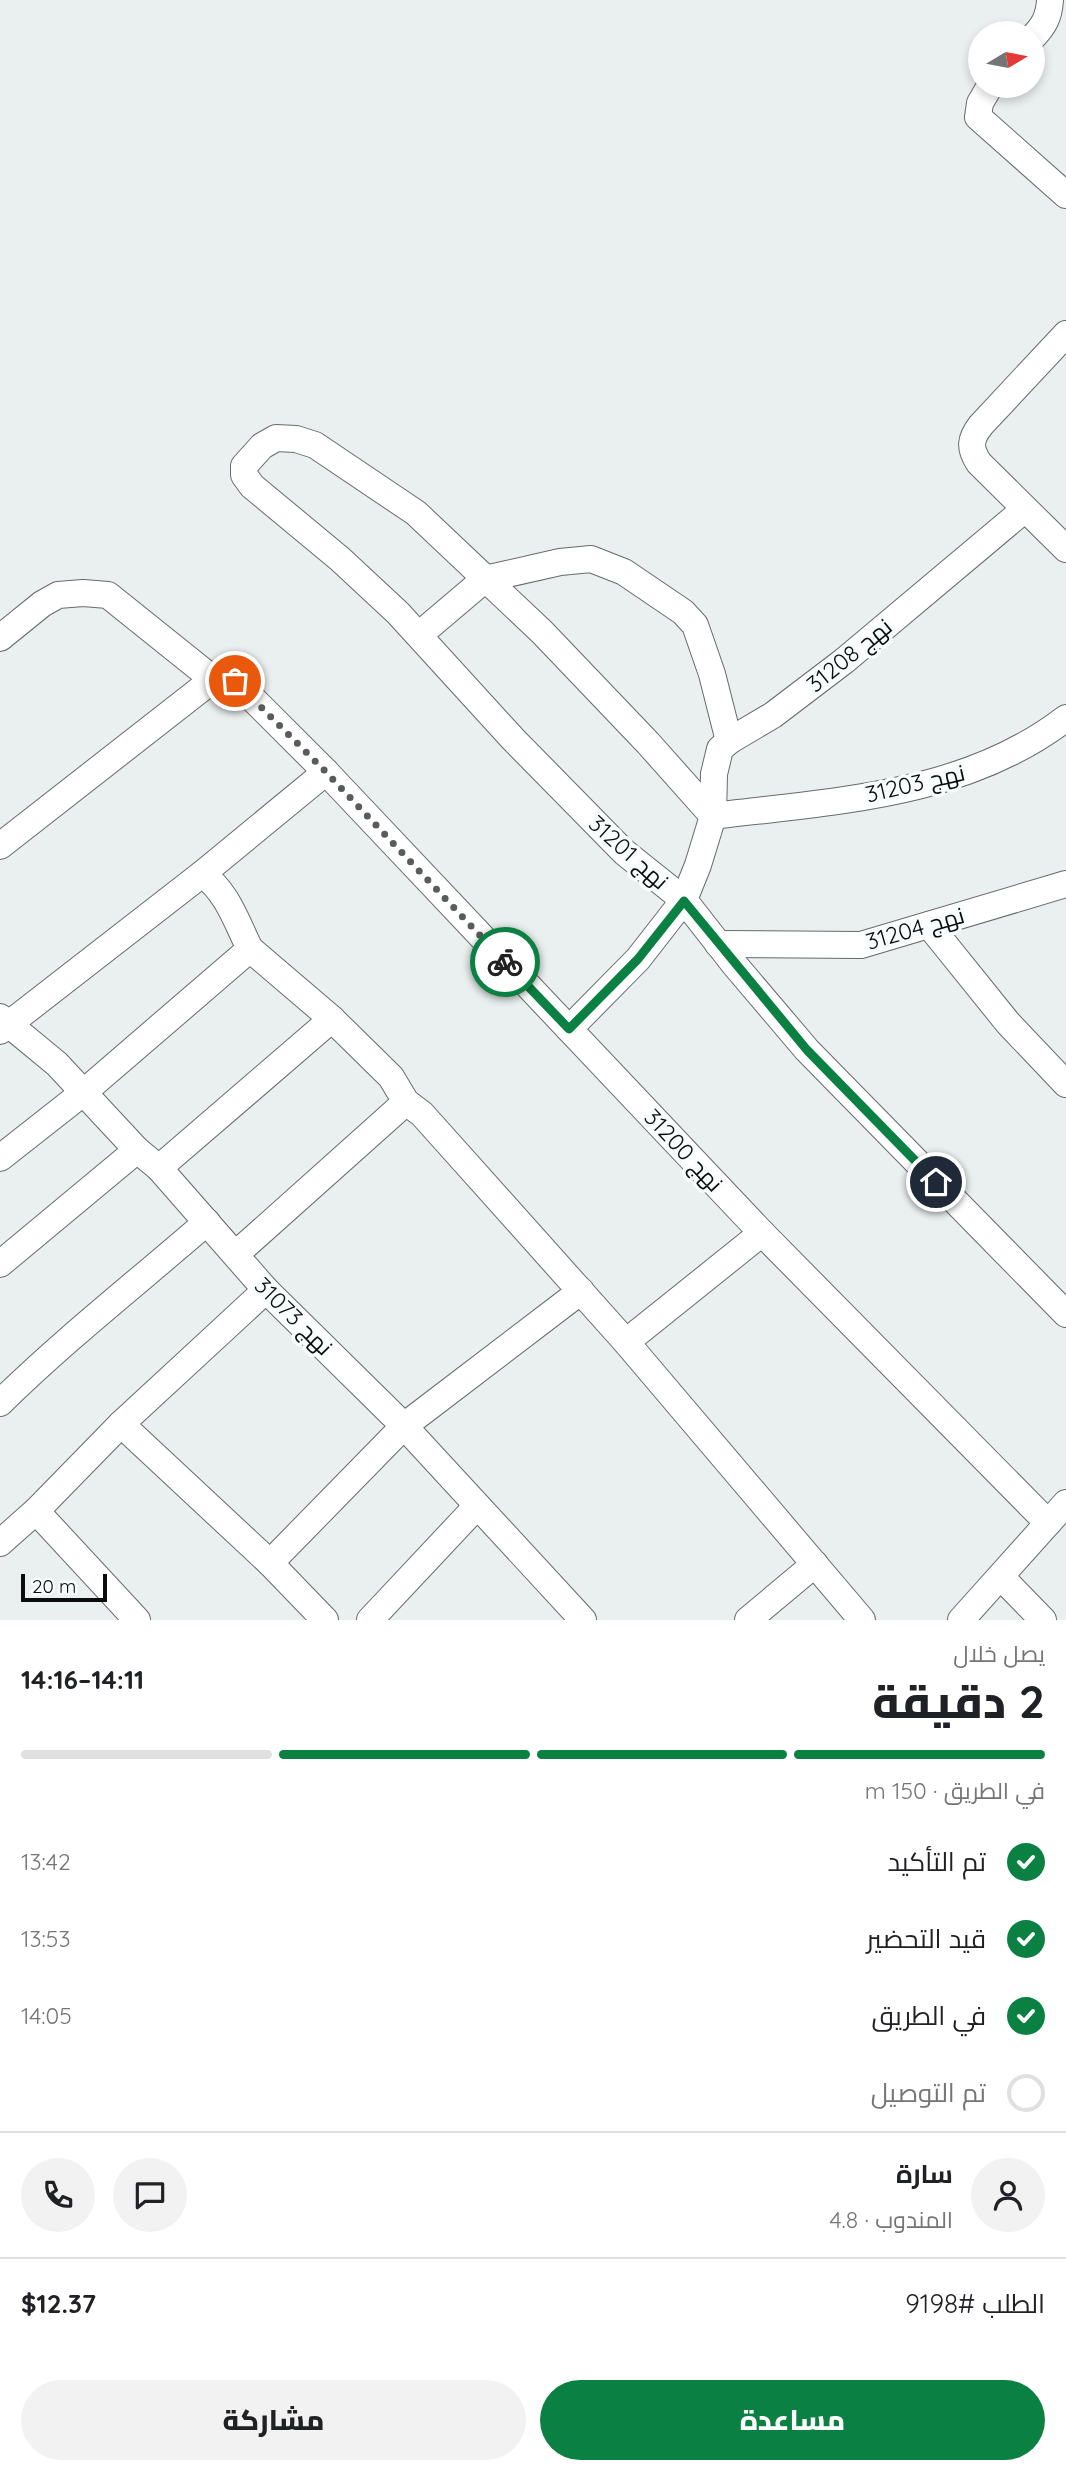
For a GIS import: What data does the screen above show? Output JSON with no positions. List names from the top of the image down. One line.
{"streets":{"street":["نهج 31208","نهج 31203","نهج 31201","نهج 31204","نهج 31200","نهج 31073"]},"crossings":[["نهج 31201","نهج 31200"]],"scale_bar":"20 m","north":"right","page":{"scale":"20 m","heading":["2 دقيقة","يصل خلال","14:11–14:16"],"panel":["سارة","المندوب · 4.8","الطلب #9198","$12.37"],"bar":"في الطريق · 150 m","list":[["تم التأكيد","13:42"],["قيد التحضير","13:53"],["في الطريق","14:05"],"تم التوصيل"],"buttons":["مساعدة","مشاركة"]}}
